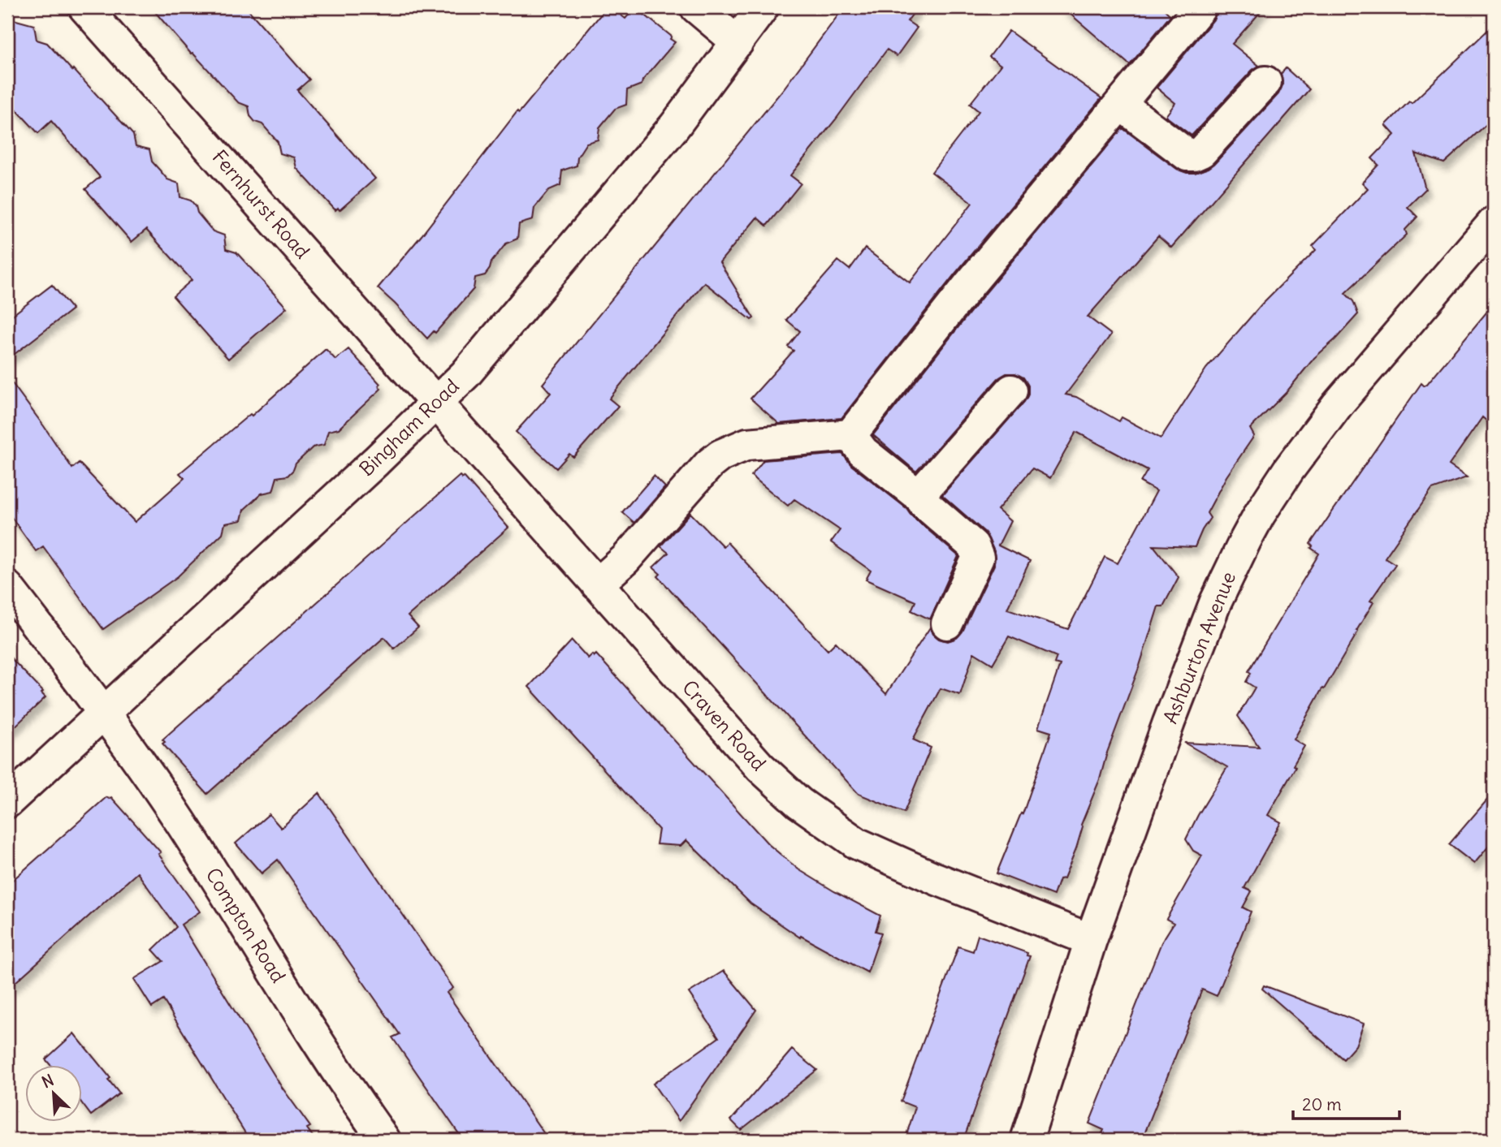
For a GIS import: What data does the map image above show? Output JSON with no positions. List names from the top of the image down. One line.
{"streets":{"street":["Fernhurst Road","Bingham Road","Ashburton Avenue","Craven Road","Compton Road"]},"crossings":[["Fernhurst Road","Bingham Road"],["Fernhurst Road","Craven Road"],["Bingham Road","Craven Road"],["Bingham Road","Compton Road"],["Ashburton Avenue","Craven Road"]],"scale_bar":"20 m","north":"top left"}
